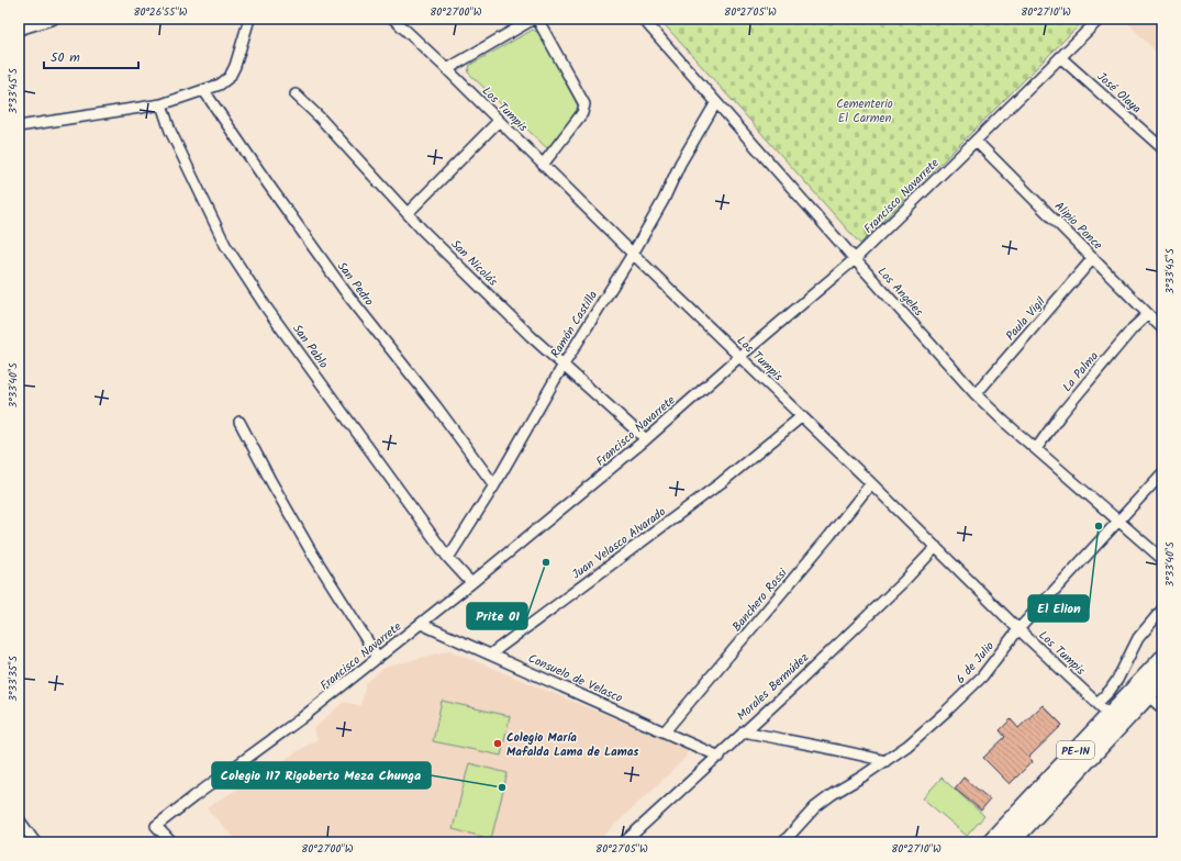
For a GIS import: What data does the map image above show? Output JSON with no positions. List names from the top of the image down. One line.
{"streets":{"highway":["PE-1N"],"street":["José Olaya","Los Tumpis","Francisco Navarrete","Alipio Ponce","San Nicolás","San Pedro","Los Angeles","Paula Vigil","Ramón Castilla","San Pablo","La Palma","Juan Velasco Alvarado","Banchero Rossi","6 de Julio","Consuelo de Velasco","Morales Bermúdez"]},"crossings":[["José Olaya","Francisco Navarrete"],["Los Tumpis","Francisco Navarrete"],["Los Tumpis","Ramón Castilla"],["Los Tumpis","Juan Velasco Alvarado"],["Los Tumpis","Banchero Rossi"],["Los Tumpis","6 de Julio"],["Los Tumpis","Morales Bermúdez"],["Los Tumpis","PE-1N"],["Francisco Navarrete","Alipio Ponce"],["Francisco Navarrete","San Nicolás"],["Francisco Navarrete","Los Angeles"],["Francisco Navarrete","San Pablo"],["Francisco Navarrete","Consuelo de Velasco"],["Alipio Ponce","Paula Vigil"],["Alipio Ponce","La Palma"],["San Nicolás","Ramón Castilla"],["San Pedro","Ramón Castilla"],["Los Angeles","Paula Vigil"],["Los Angeles","Ramón Castilla"],["Los Angeles","La Palma"],["Los Angeles","6 de Julio"],["Ramón Castilla","San Pablo"],["Juan Velasco Alvarado","Consuelo de Velasco"],["Banchero Rossi","Consuelo de Velasco"],["Consuelo de Velasco","Morales Bermúdez"]],"parks":["Cementerio El Carmen"],"places":["El Elion","Prite 01","Colegio María Mafalda Lama de Lamas","Colegio 117 Rigoberto Meza Chunga"],"scale_bar":"50 m","coordinates":["80°26'55\"W","80°27'00\"W","80°27'05\"W","80°27'10\"W","3°33'45\"S","3°33'40\"S","3°33'35\"S"]}
